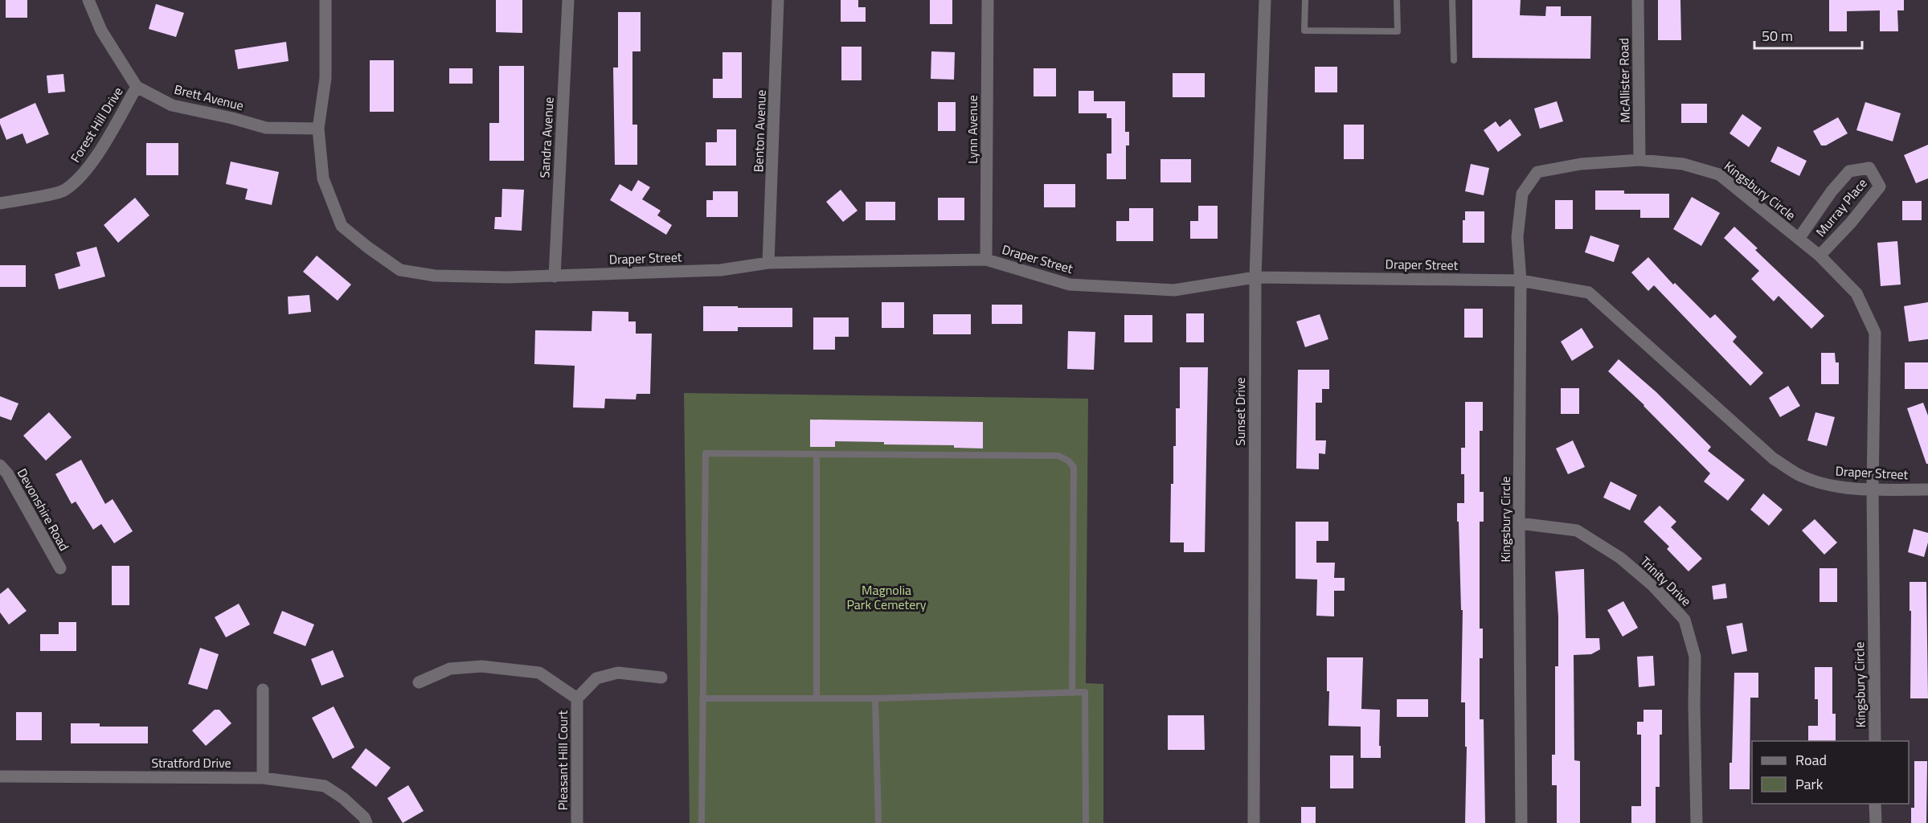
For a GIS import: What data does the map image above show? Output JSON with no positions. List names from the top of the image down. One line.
{"streets":{"street":["McAllister Road","Brett Avenue","Forest Hill Drive","Lynn Avenue","Benton Avenue","Sandra Avenue","Kingsbury Circle","Murray Place","Draper Street","Sunset Drive","Devonshire Road","Trinity Drive","Pleasant Hill Court","Stratford Drive"]},"crossings":[["McAllister Road","Kingsbury Circle"],["Brett Avenue","Forest Hill Drive"],["Brett Avenue","Draper Street"],["Lynn Avenue","Draper Street"],["Benton Avenue","Draper Street"],["Sandra Avenue","Draper Street"],["Kingsbury Circle","Murray Place"],["Kingsbury Circle","Draper Street"],["Kingsbury Circle","Trinity Drive"],["Draper Street","Sunset Drive"]],"parks":["Magnolia Park Cemetery"],"legend":["Road","Park"],"scale_bar":"50 m"}
